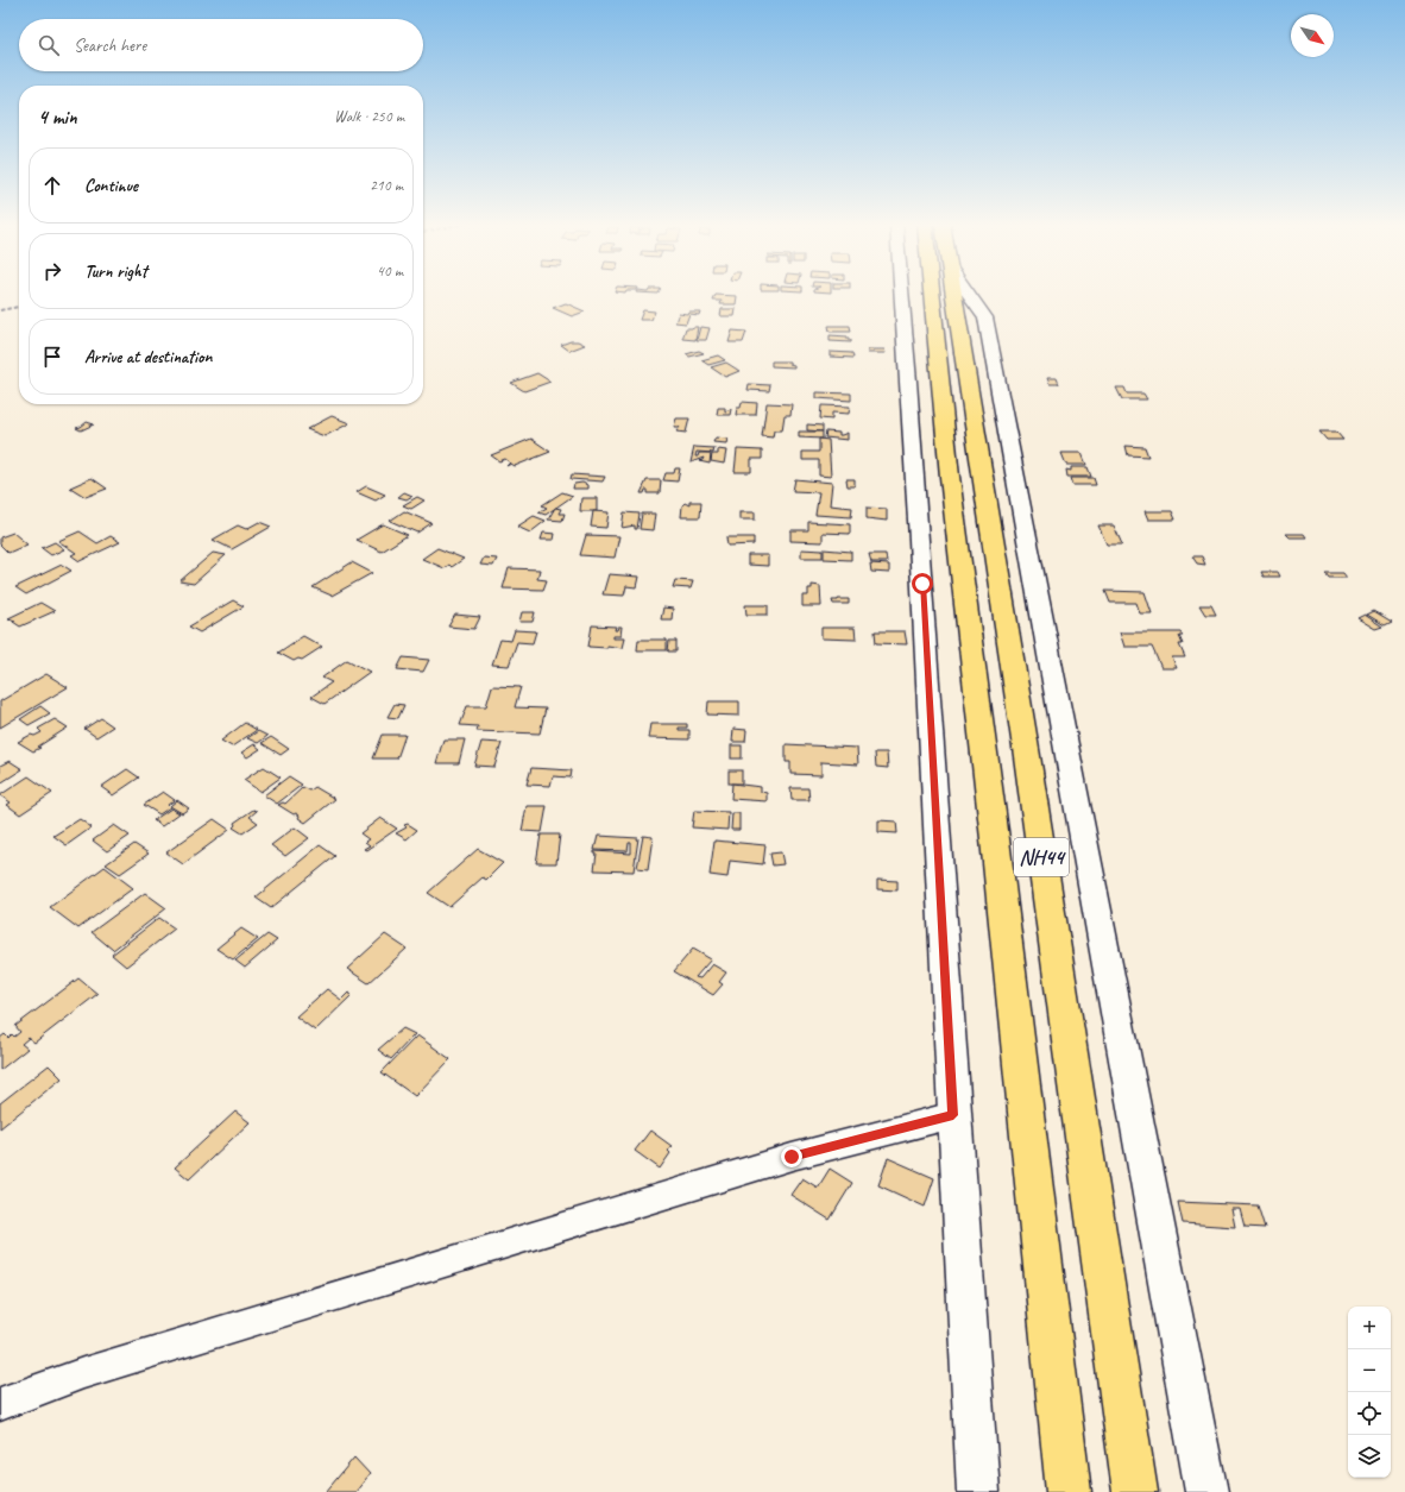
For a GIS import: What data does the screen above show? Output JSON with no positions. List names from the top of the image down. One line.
{"streets":{"highway":["NH44"]},"north":"bottom right","page":{"search":"Search here","heading":["4 min","Walk · 250 m"],"list":[["Continue","210 m"],["Turn right","40 m"],"Arrive at destination"],"map_buttons":["+","−"]}}
